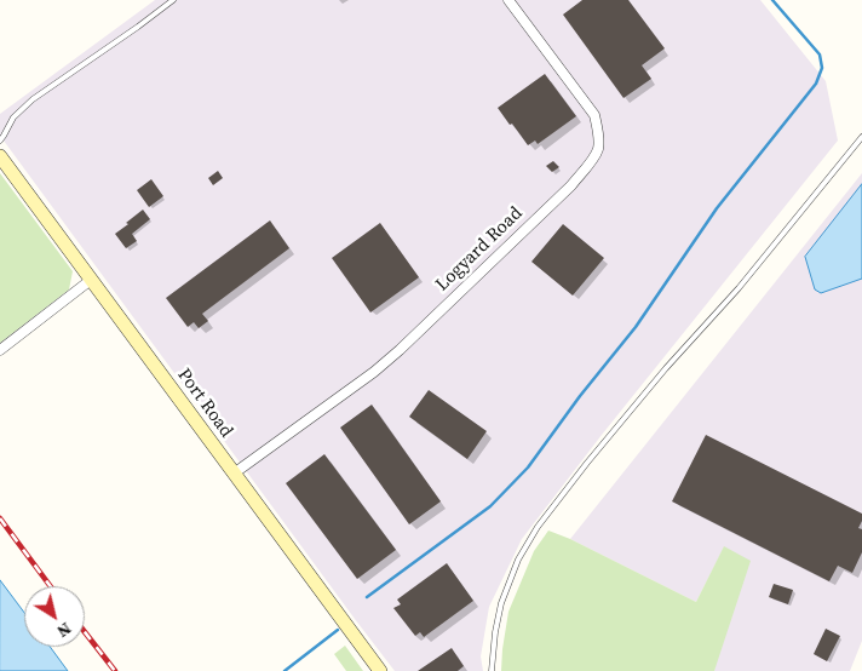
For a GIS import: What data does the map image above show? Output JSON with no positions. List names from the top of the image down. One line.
{"streets":{"main road":["Port Road"],"street":["Logyard Road"]},"crossings":[["Logyard Road","Port Road"]],"north":"bottom right"}
